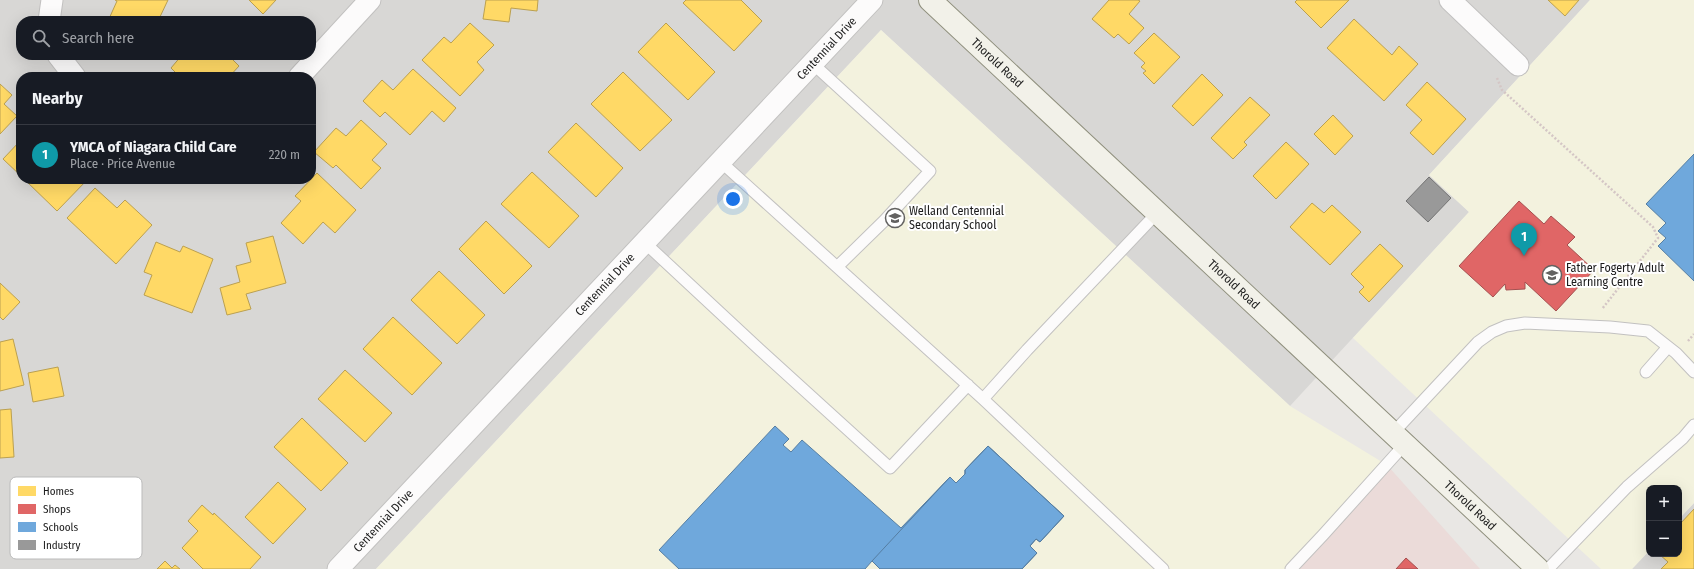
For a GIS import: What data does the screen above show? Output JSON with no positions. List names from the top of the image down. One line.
{"streets":{"street":["Centennial Drive","Thorold Road"]},"places":{"school or university":["Welland Centennial Secondary School","Father Fogerty Adult Learning Centre"]},"legend":["Homes","Shops","Schools","Industry"],"page":{"search":"Search here","heading":"Nearby","list":[{"mark":"1","name":"YMCA of Niagara Child Care","note":"Place · Price Avenue","value":"220 m"}],"pins":"1","map_buttons":["+","−"]}}
